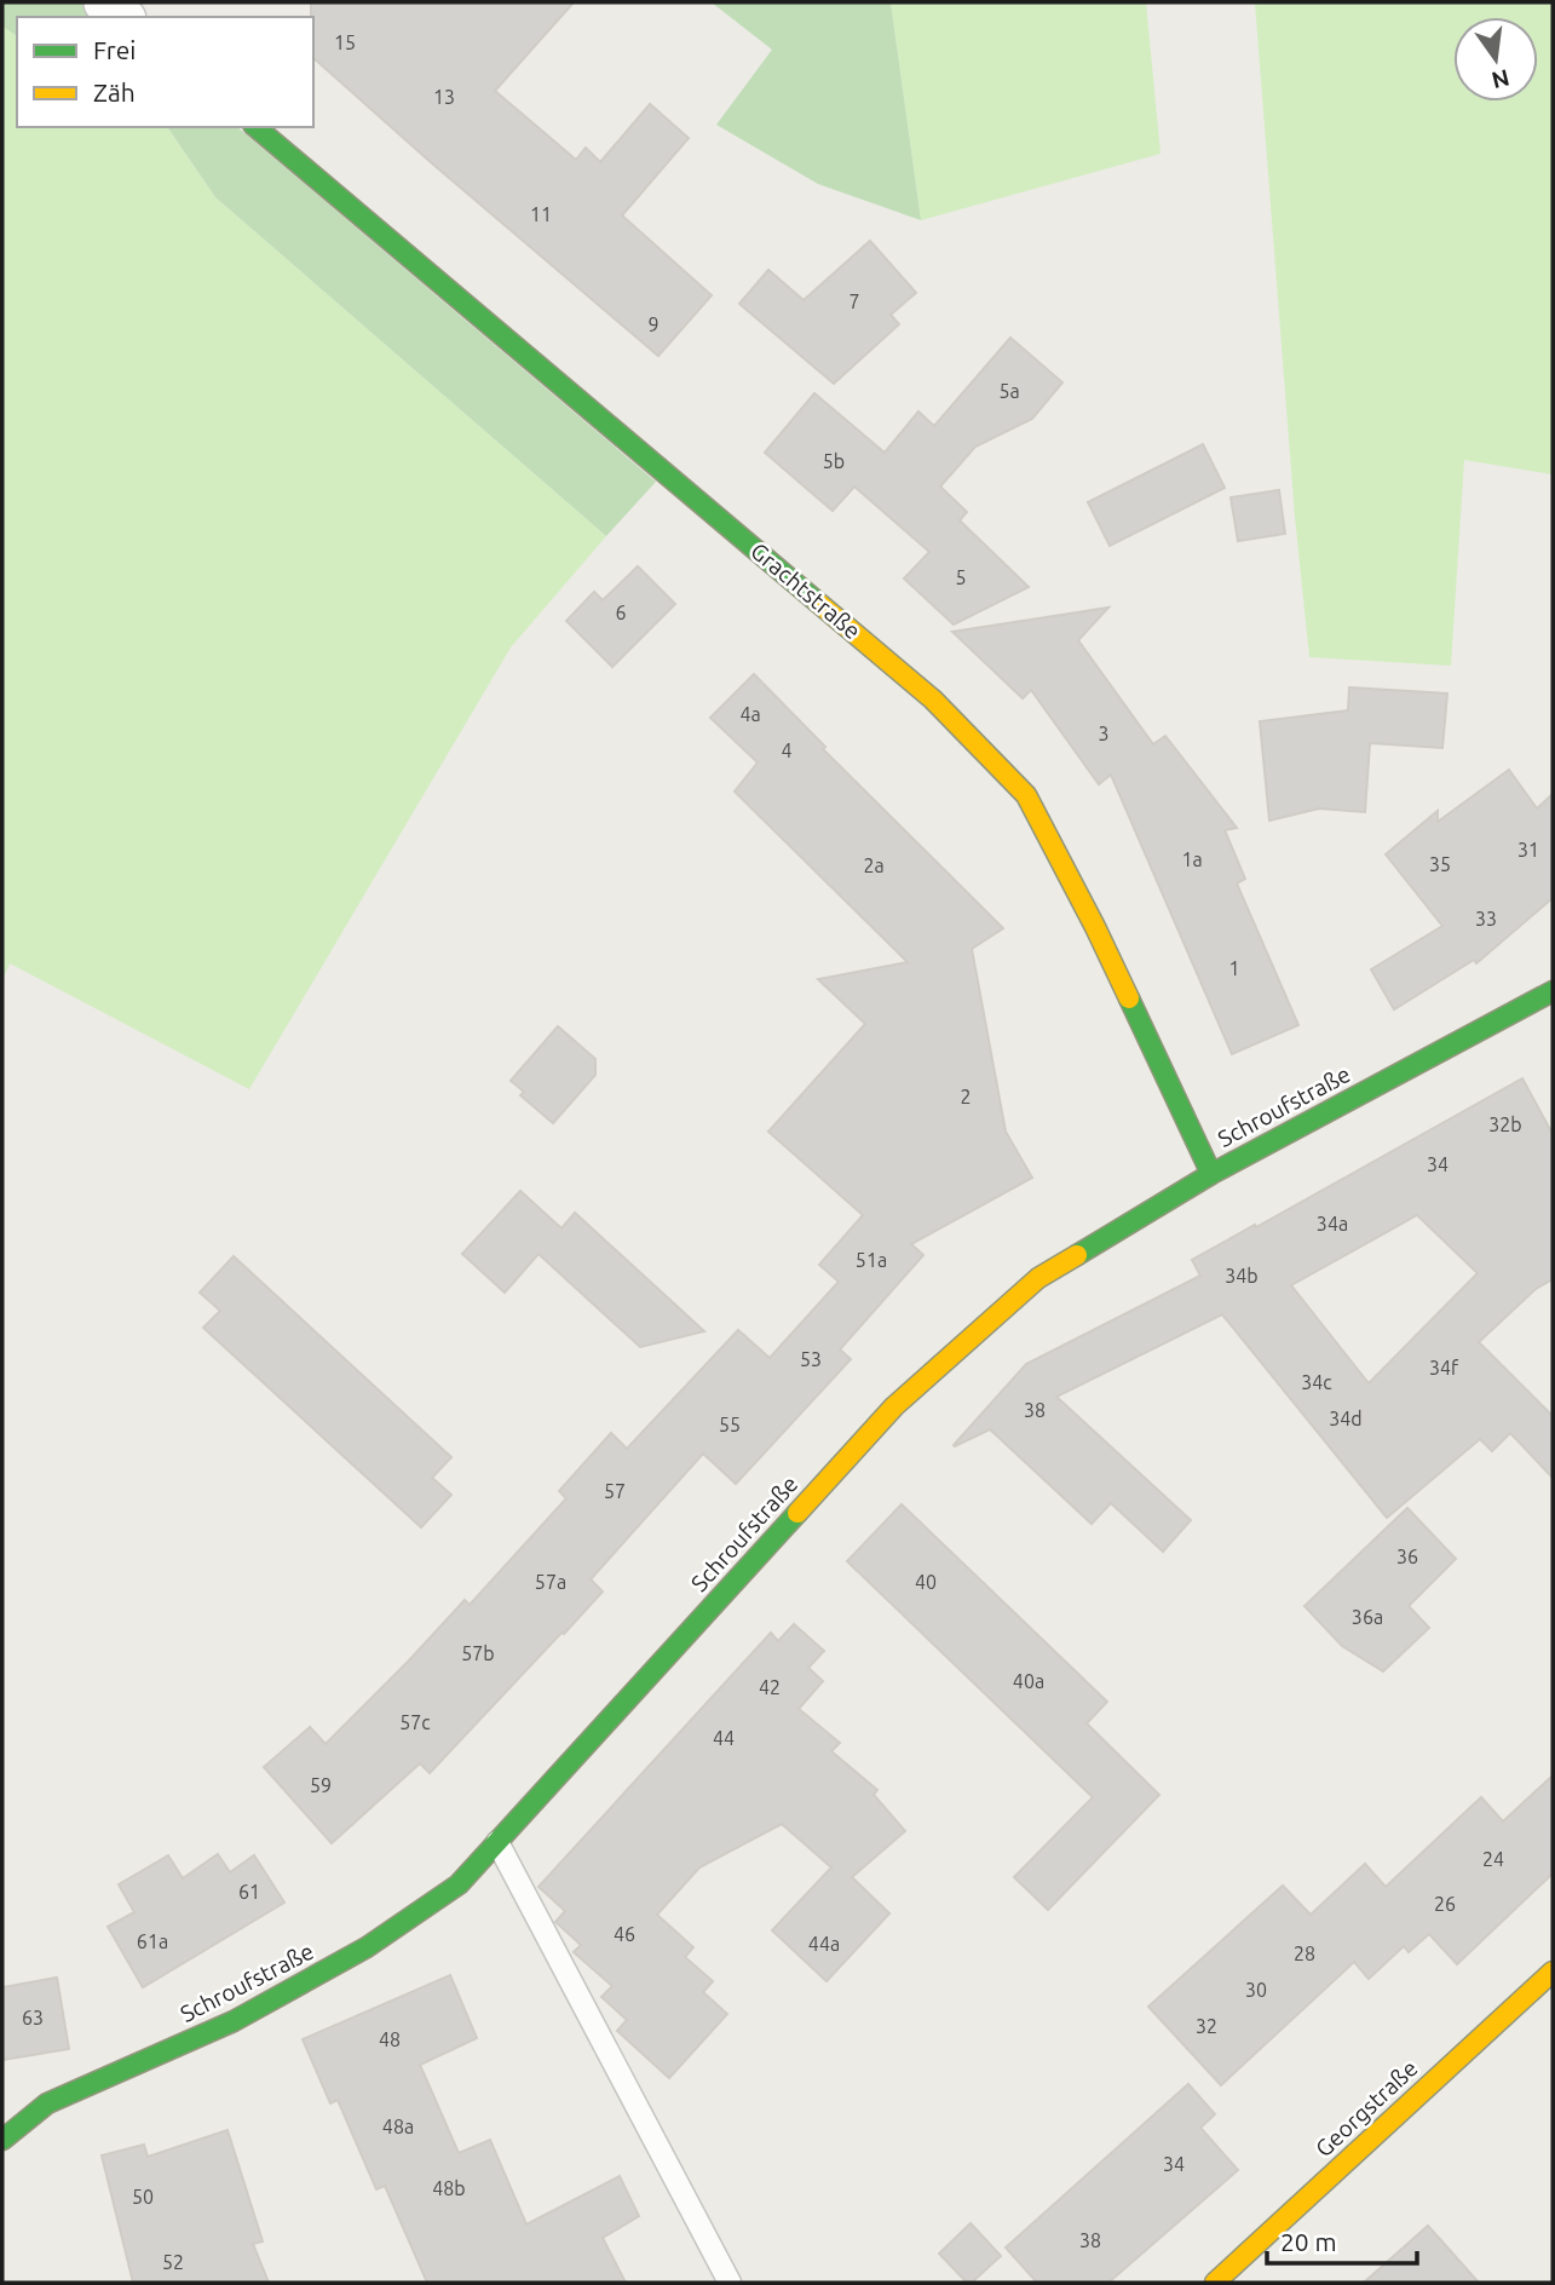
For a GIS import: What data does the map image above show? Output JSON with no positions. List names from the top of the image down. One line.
{"streets":{"street":["Grachtstraße","Schroufstraße","Georgstraße"]},"crossings":[["Grachtstraße","Schroufstraße"]],"house_numbers":["15","13","11","7","9","5a","5b","5","6","4a","3","4","31","1a","35","2a","33","1","2","32b","34","34a","51a","34b","53","34f","34c","38","34d","55","57","36","57a","40","36a","57b","40a","42","57c","44","59","24","61","26","46","61a","44a","28","30","63","32","48","48a","34","48b","50","38","52"],"legend":["Frei","Zäh"],"scale_bar":"20 m","north":"bottom"}
